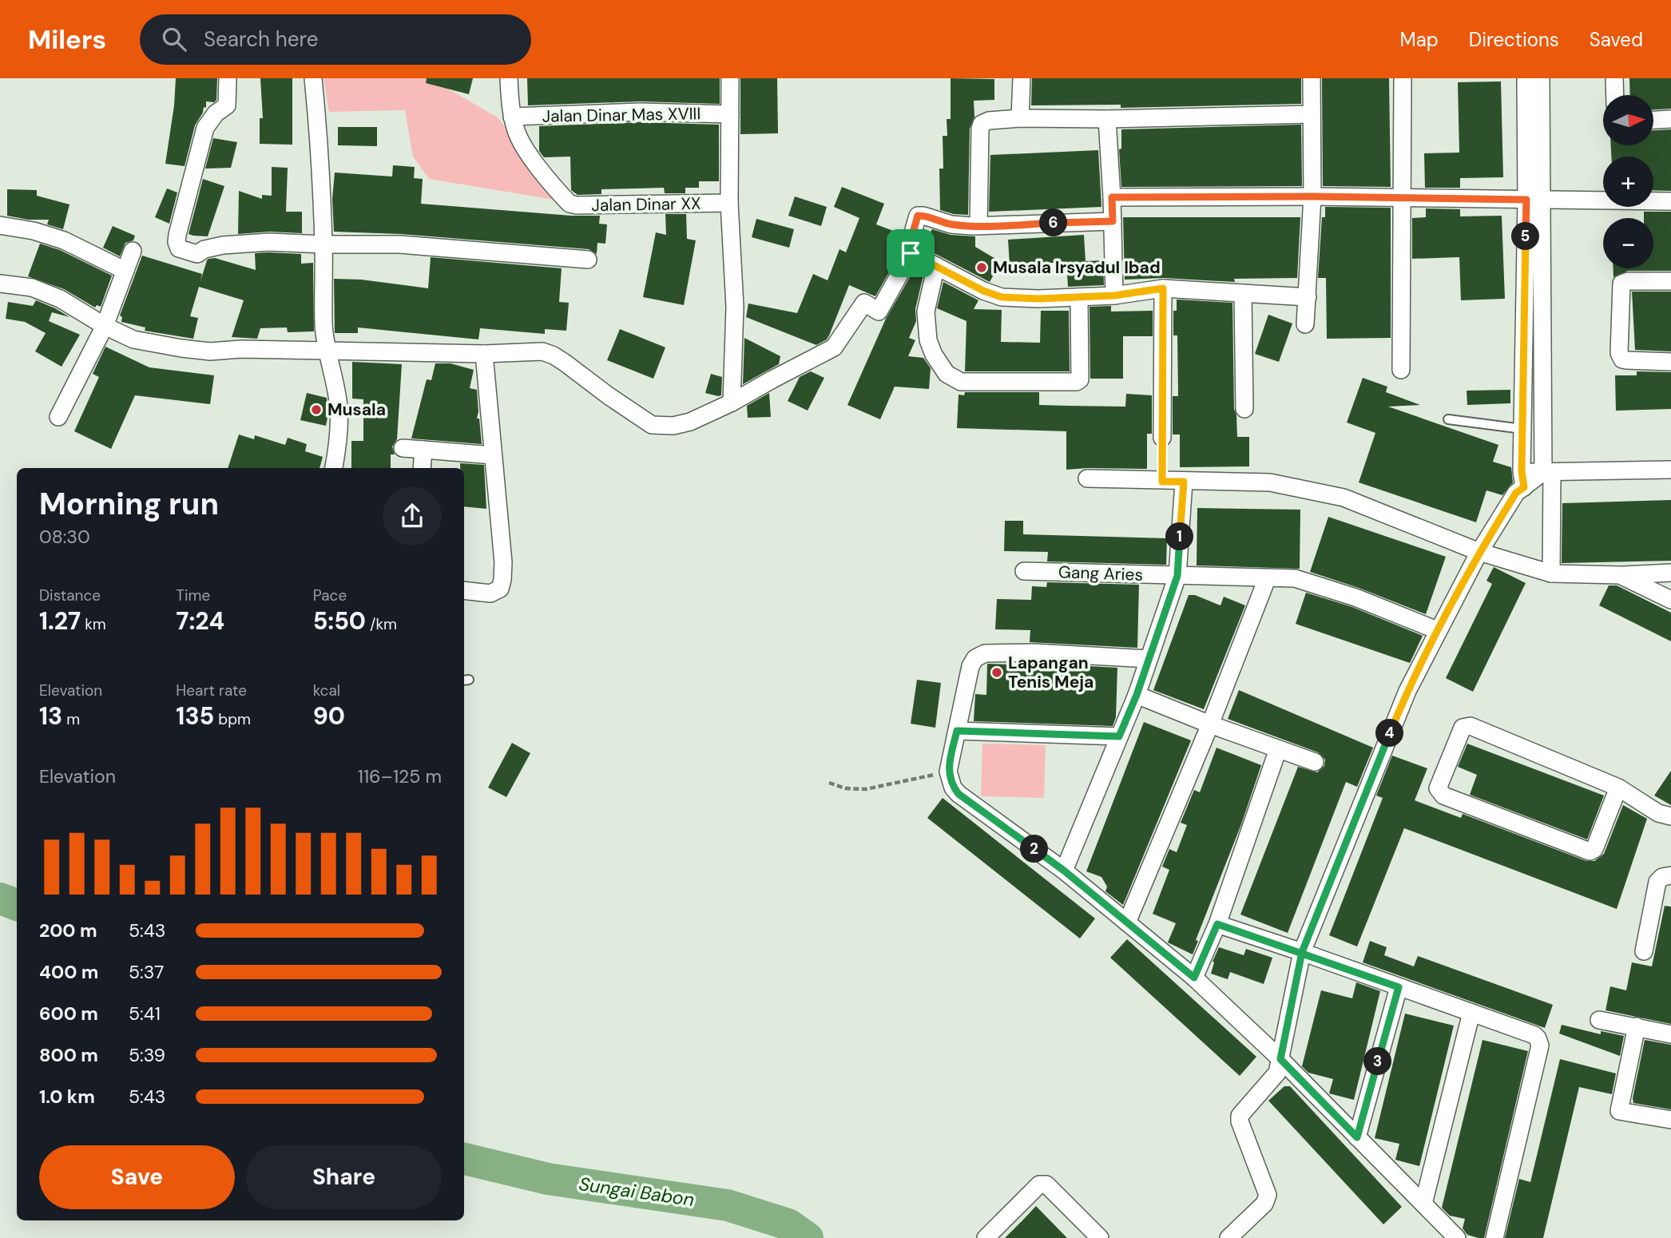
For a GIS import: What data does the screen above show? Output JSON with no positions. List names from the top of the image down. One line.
{"streets":{"street":["Jalan Dinar Mas XVIII","Jalan Dinar XX","Gang Aries"]},"crossings":[["Jalan Dinar Mas XVIII","Jalan Dinar XX"]],"water":["Sungai Babon"],"places":["Musala Irsyadul Ibad","Musala","Lapangan Tenis Meja"],"north":"right","page":{"header":"Milers","search":"Search here","nav":["Map","Directions","Saved"],"map_buttons":["+","−"],"pins":["6","5","1","4","2","3"],"heading":["Morning run","08:30"],"stats":[["Distance","1.27 km"],["Time","7:24"],["Pace","5:50 /km"],["Elevation","13 m"],["Heart rate","135 bpm"],["kcal","90"]],"chart":["Elevation","116–125 m"],"list":[{"name":"200 m","note":"5:43"},{"name":"400 m","note":"5:37"},{"name":"600 m","note":"5:41"},{"name":"800 m","note":"5:39"},{"name":"1.0 km","note":"5:43"}],"buttons":["Save","Share"]}}
